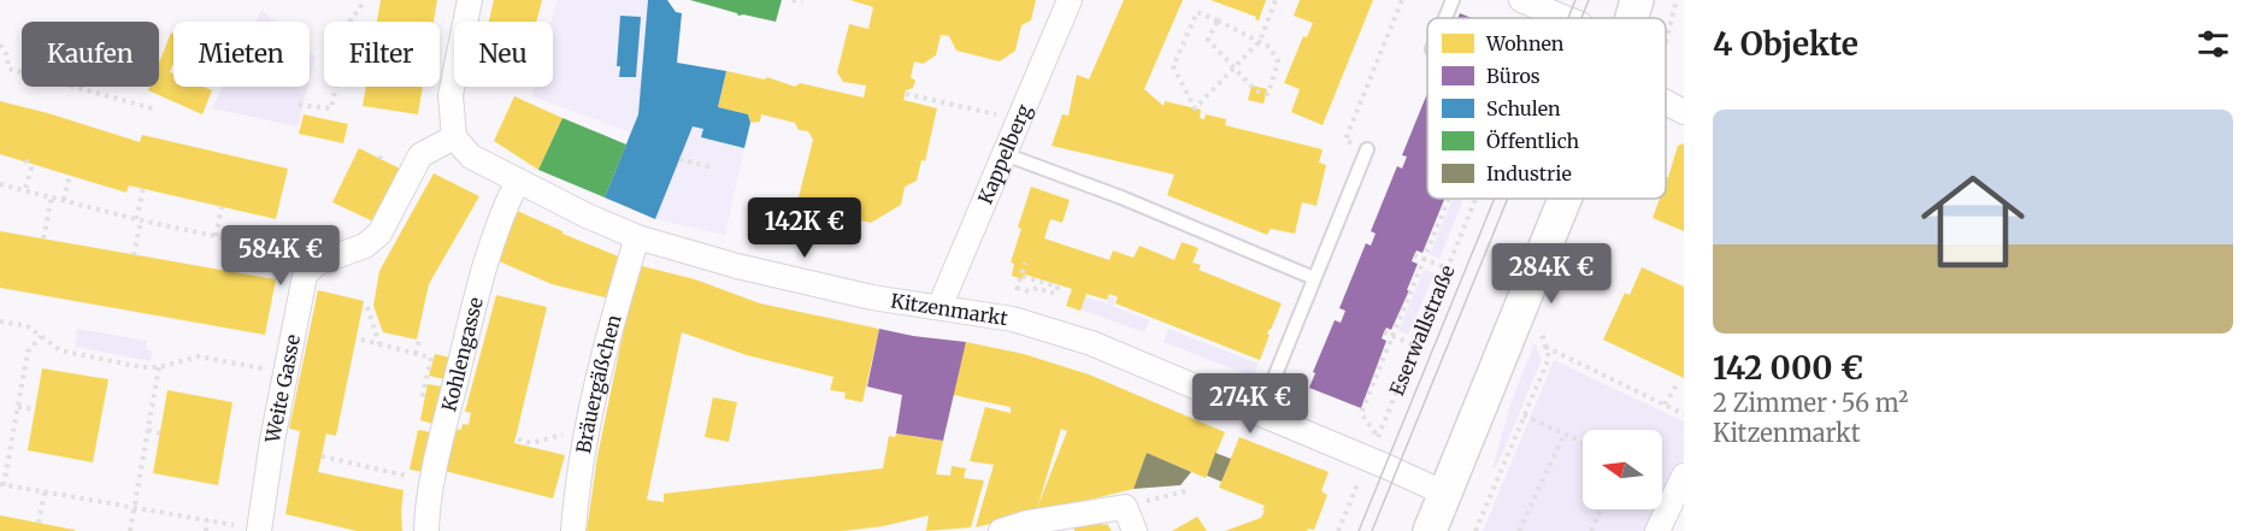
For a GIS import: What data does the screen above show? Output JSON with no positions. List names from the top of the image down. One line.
{"streets":{"street":["Kappelberg","Kitzenmarkt","Kohlengasse","Bräuergäßchen","Weite Gasse"],"path":["Eserwallstraße"]},"crossings":[["Kappelberg","Kitzenmarkt"],["Kitzenmarkt","Eserwallstraße"],["Kitzenmarkt","Kohlengasse"],["Kitzenmarkt","Bräuergäßchen"],["Kitzenmarkt","Weite Gasse"]],"legend":["Wohnen","Büros","Schulen","Öffentlich","Industrie"],"north":"left","page":{"heading":"4 Objekte","chip":["Kaufen","Mieten","Filter","Neu"],"list":[{"name":"142 000 €","note":"2 Zimmer · 56 m² · Kitzenmarkt"}],"price":["142K €","584K €","284K €","274K €"]}}
